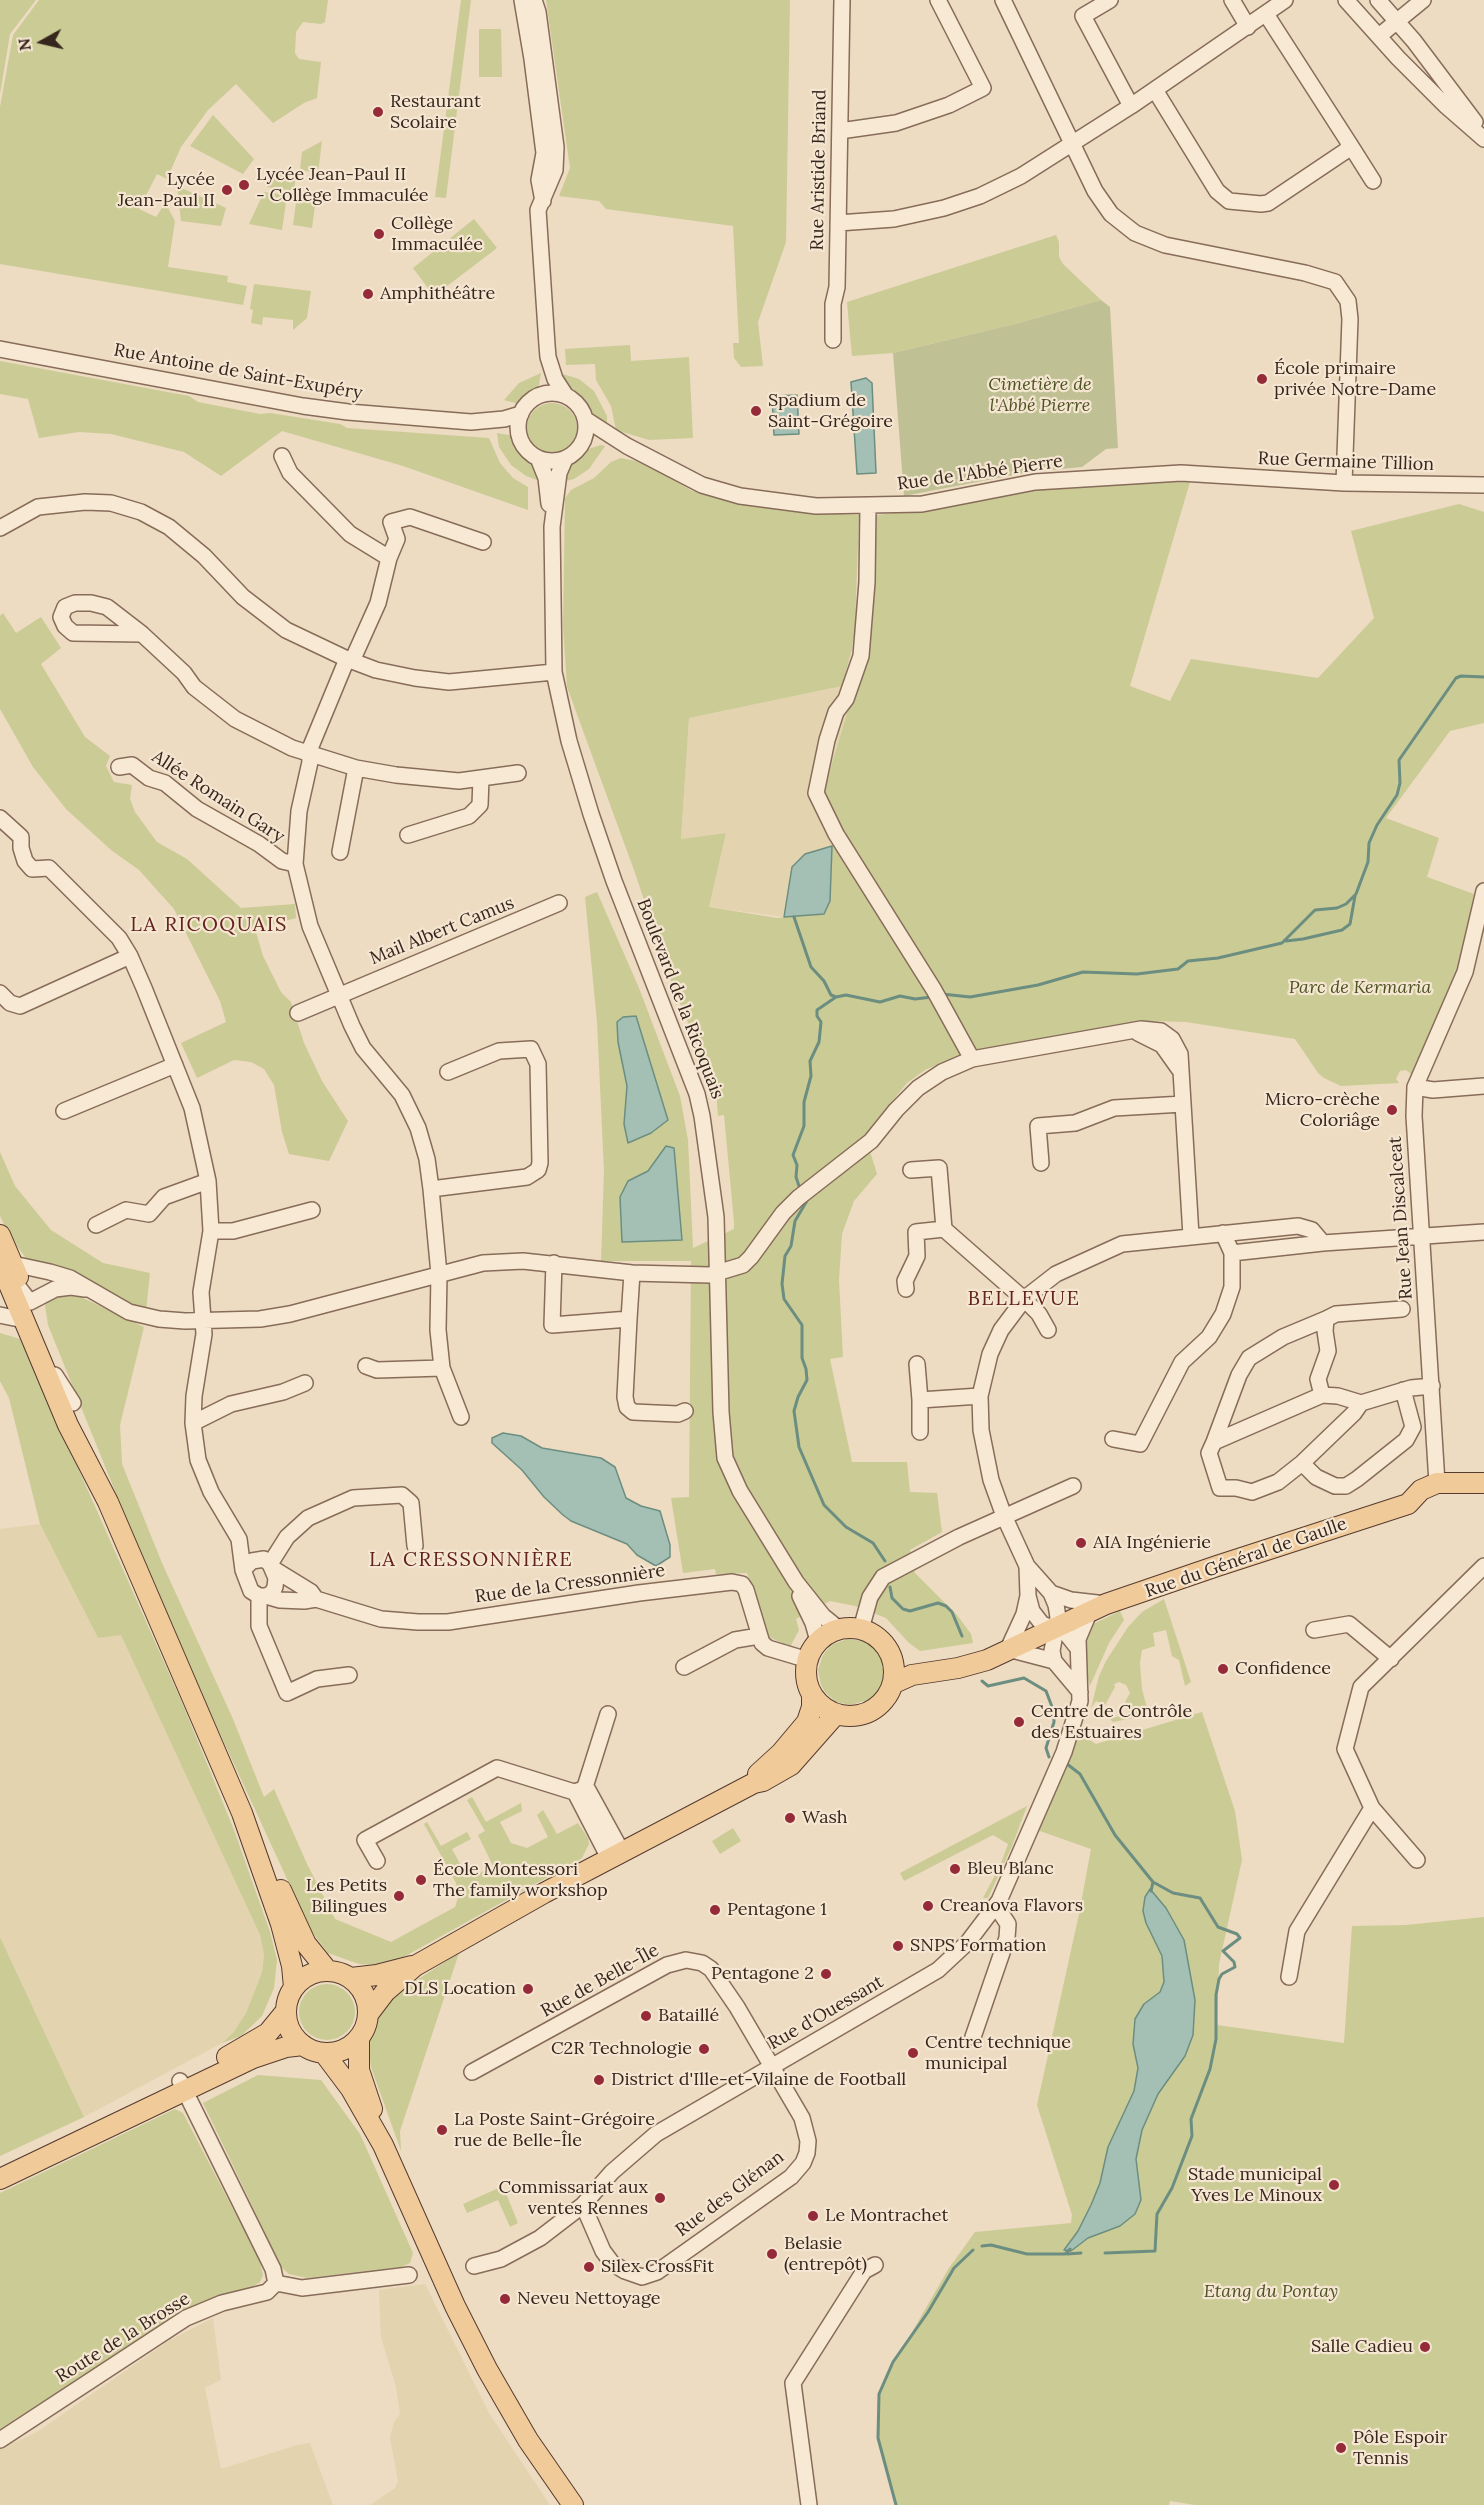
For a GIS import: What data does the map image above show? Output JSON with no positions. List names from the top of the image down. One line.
{"streets":{"main road":["Rue du Général de Gaulle"],"street":["Rue Aristide Briand","Rue Antoine de Saint-Exupéry","Rue Germaine Tillion","Rue de l'Abbé Pierre","Allée Romain Gary","Mail Albert Camus","Boulevard de la Ricoquais","Rue Jean Discalceat","Rue de la Cressonnière","Rue de Belle-Île","Rue d'Ouessant","Rue des Glénan","Route de la Brosse"]},"crossings":[["Rue Antoine de Saint-Exupéry","Rue de l'Abbé Pierre"],["Rue Antoine de Saint-Exupéry","Boulevard de la Ricoquais"],["Rue Germaine Tillion","Rue de l'Abbé Pierre"],["Rue de l'Abbé Pierre","Boulevard de la Ricoquais"],["Boulevard de la Ricoquais","Rue du Général de Gaulle"],["Rue Jean Discalceat","Rue du Général de Gaulle"],["Rue du Général de Gaulle","Rue d'Ouessant"],["Rue de Belle-Île","Rue d'Ouessant"],["Rue de Belle-Île","Rue des Glénan"],["Rue d'Ouessant","Rue des Glénan"]],"districts":["LA RICOQUAIS","BELLEVUE","LA CRESSONNIÈRE"],"parks":["Cimetière de l'Abbé Pierre","Parc de Kermaria","Etang du Pontay"],"places":["Restaurant Scolaire","Lycée Jean-Paul II - Collège Immaculée","Lycée Jean-Paul II","Collège Immaculée","Amphithéâtre","École primaire privée Notre-Dame","Spadium de Saint-Grégoire","Micro-crèche Coloriâge","AIA Ingénierie","Confidence","Centre de Contrôle des Estuaires","Wash","Bleu Blanc","École Montessori The family workshop","Les Petits Bilingues","Creanova Flavors","Pentagone 1","SNPS Formation","Pentagone 2","DLS Location","Bataillé","C2R Technologie","Centre technique municipal","District d'Ille-et-Vilaine de Football","La Poste Saint-Grégoire rue de Belle-Île","Stade municipal Yves Le Minoux","Commissariat aux ventes Rennes","Le Montrachet","Belasie (entrepôt)","Silex CrossFit","Neveu Nettoyage","Salle Cadieu","Pôle Espoir Tennis"],"north":"left"}
